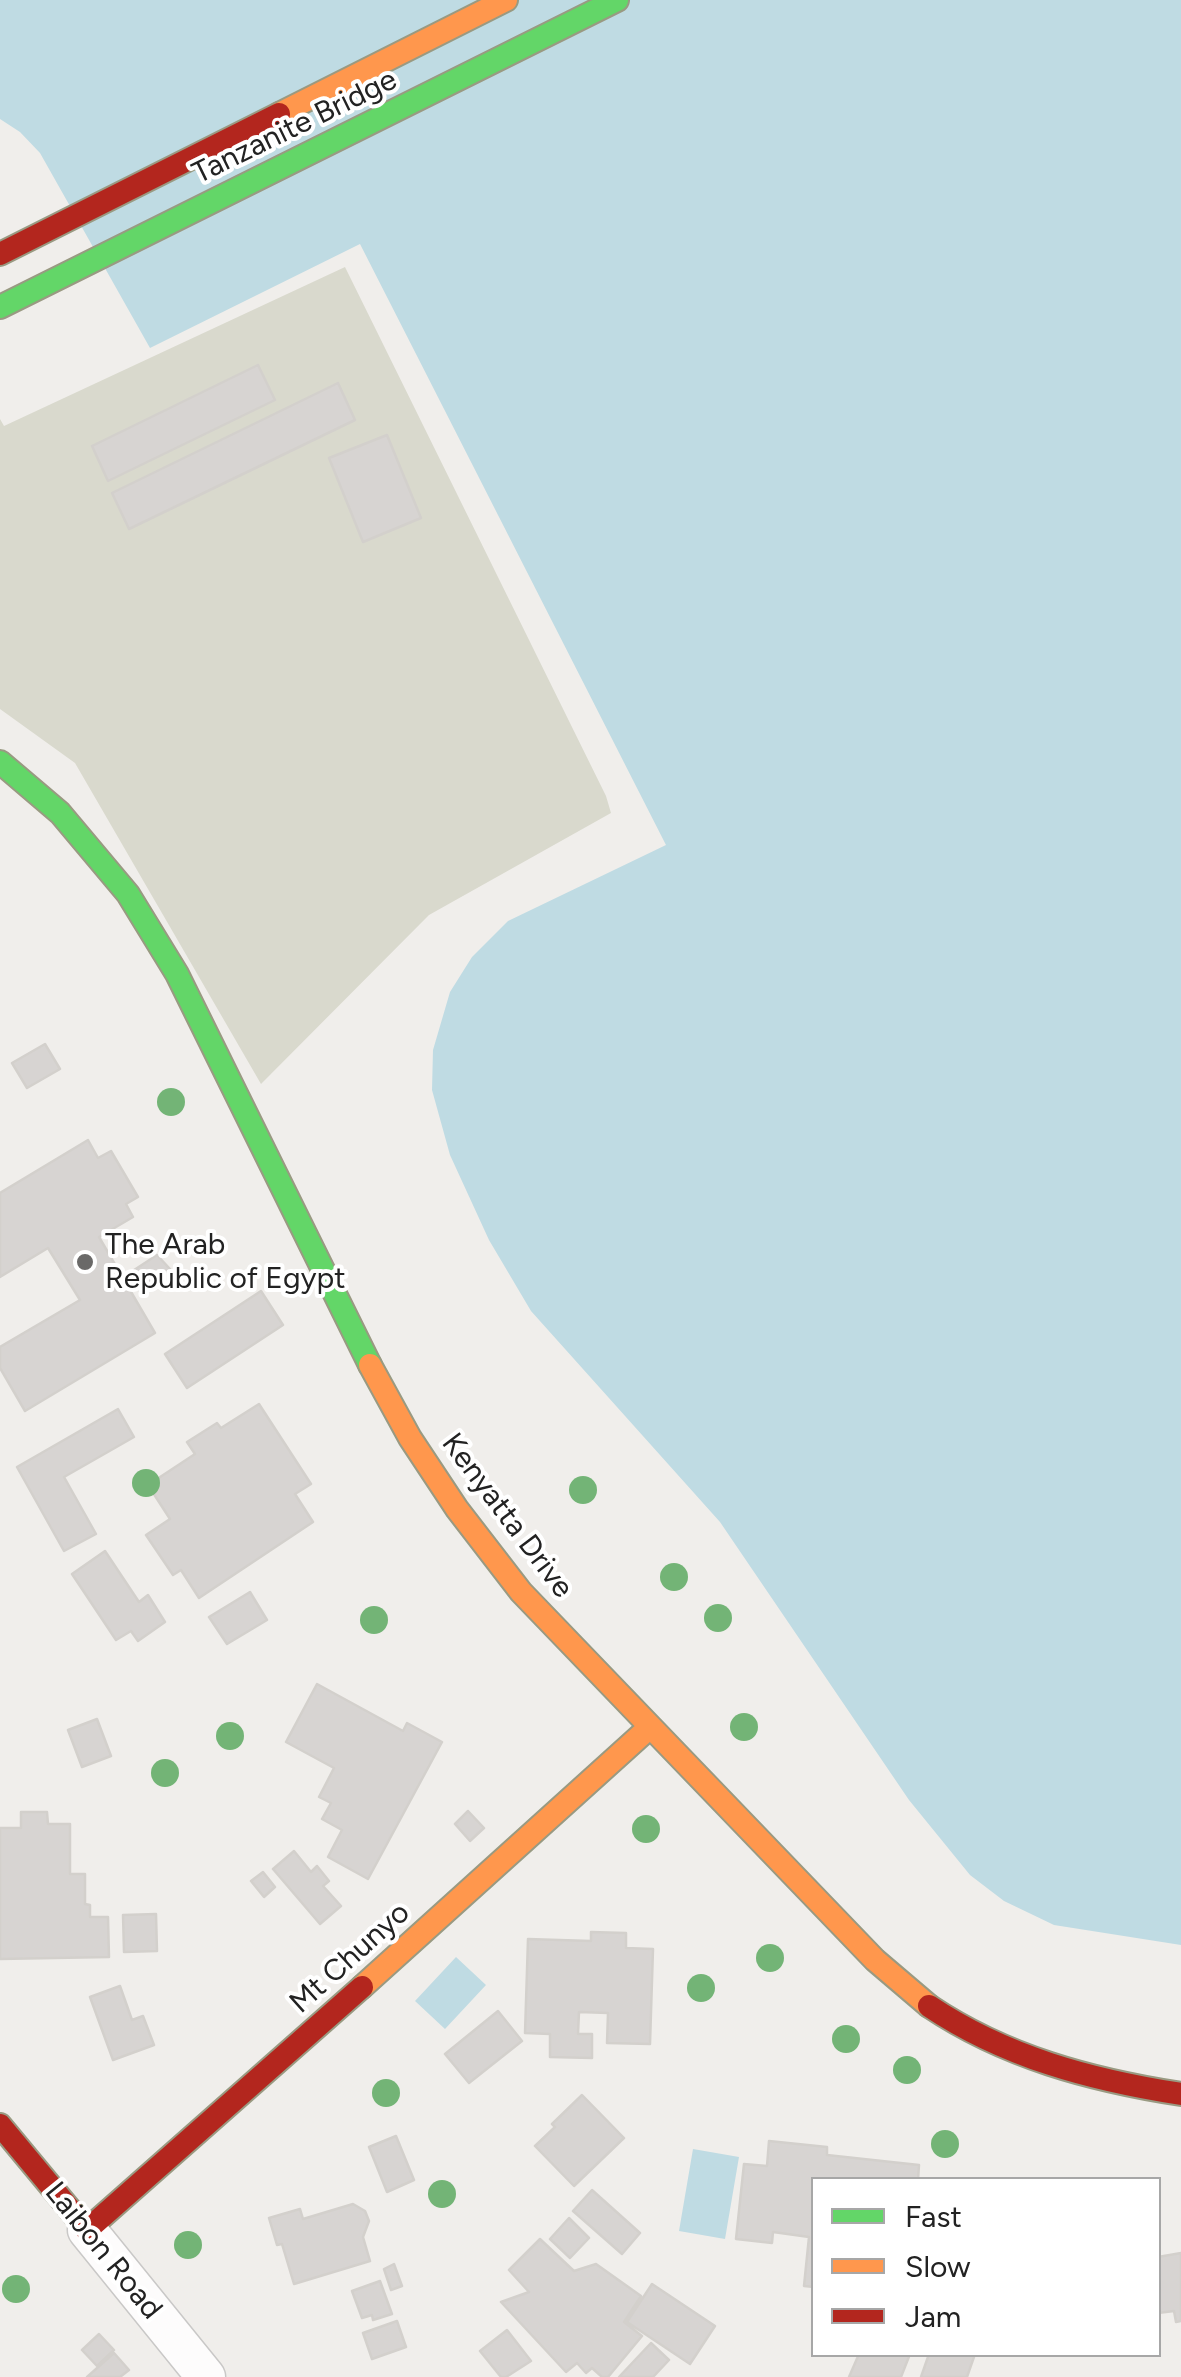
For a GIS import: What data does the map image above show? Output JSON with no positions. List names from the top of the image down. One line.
{"streets":{"street":["Tanzanite Bridge","Kenyatta Drive","Mt Chunyo","Laibon Road"]},"crossings":[["Kenyatta Drive","Mt Chunyo"],["Mt Chunyo","Laibon Road"]],"places":["The Arab Republic of Egypt"],"legend":["Fast","Slow","Jam"]}
